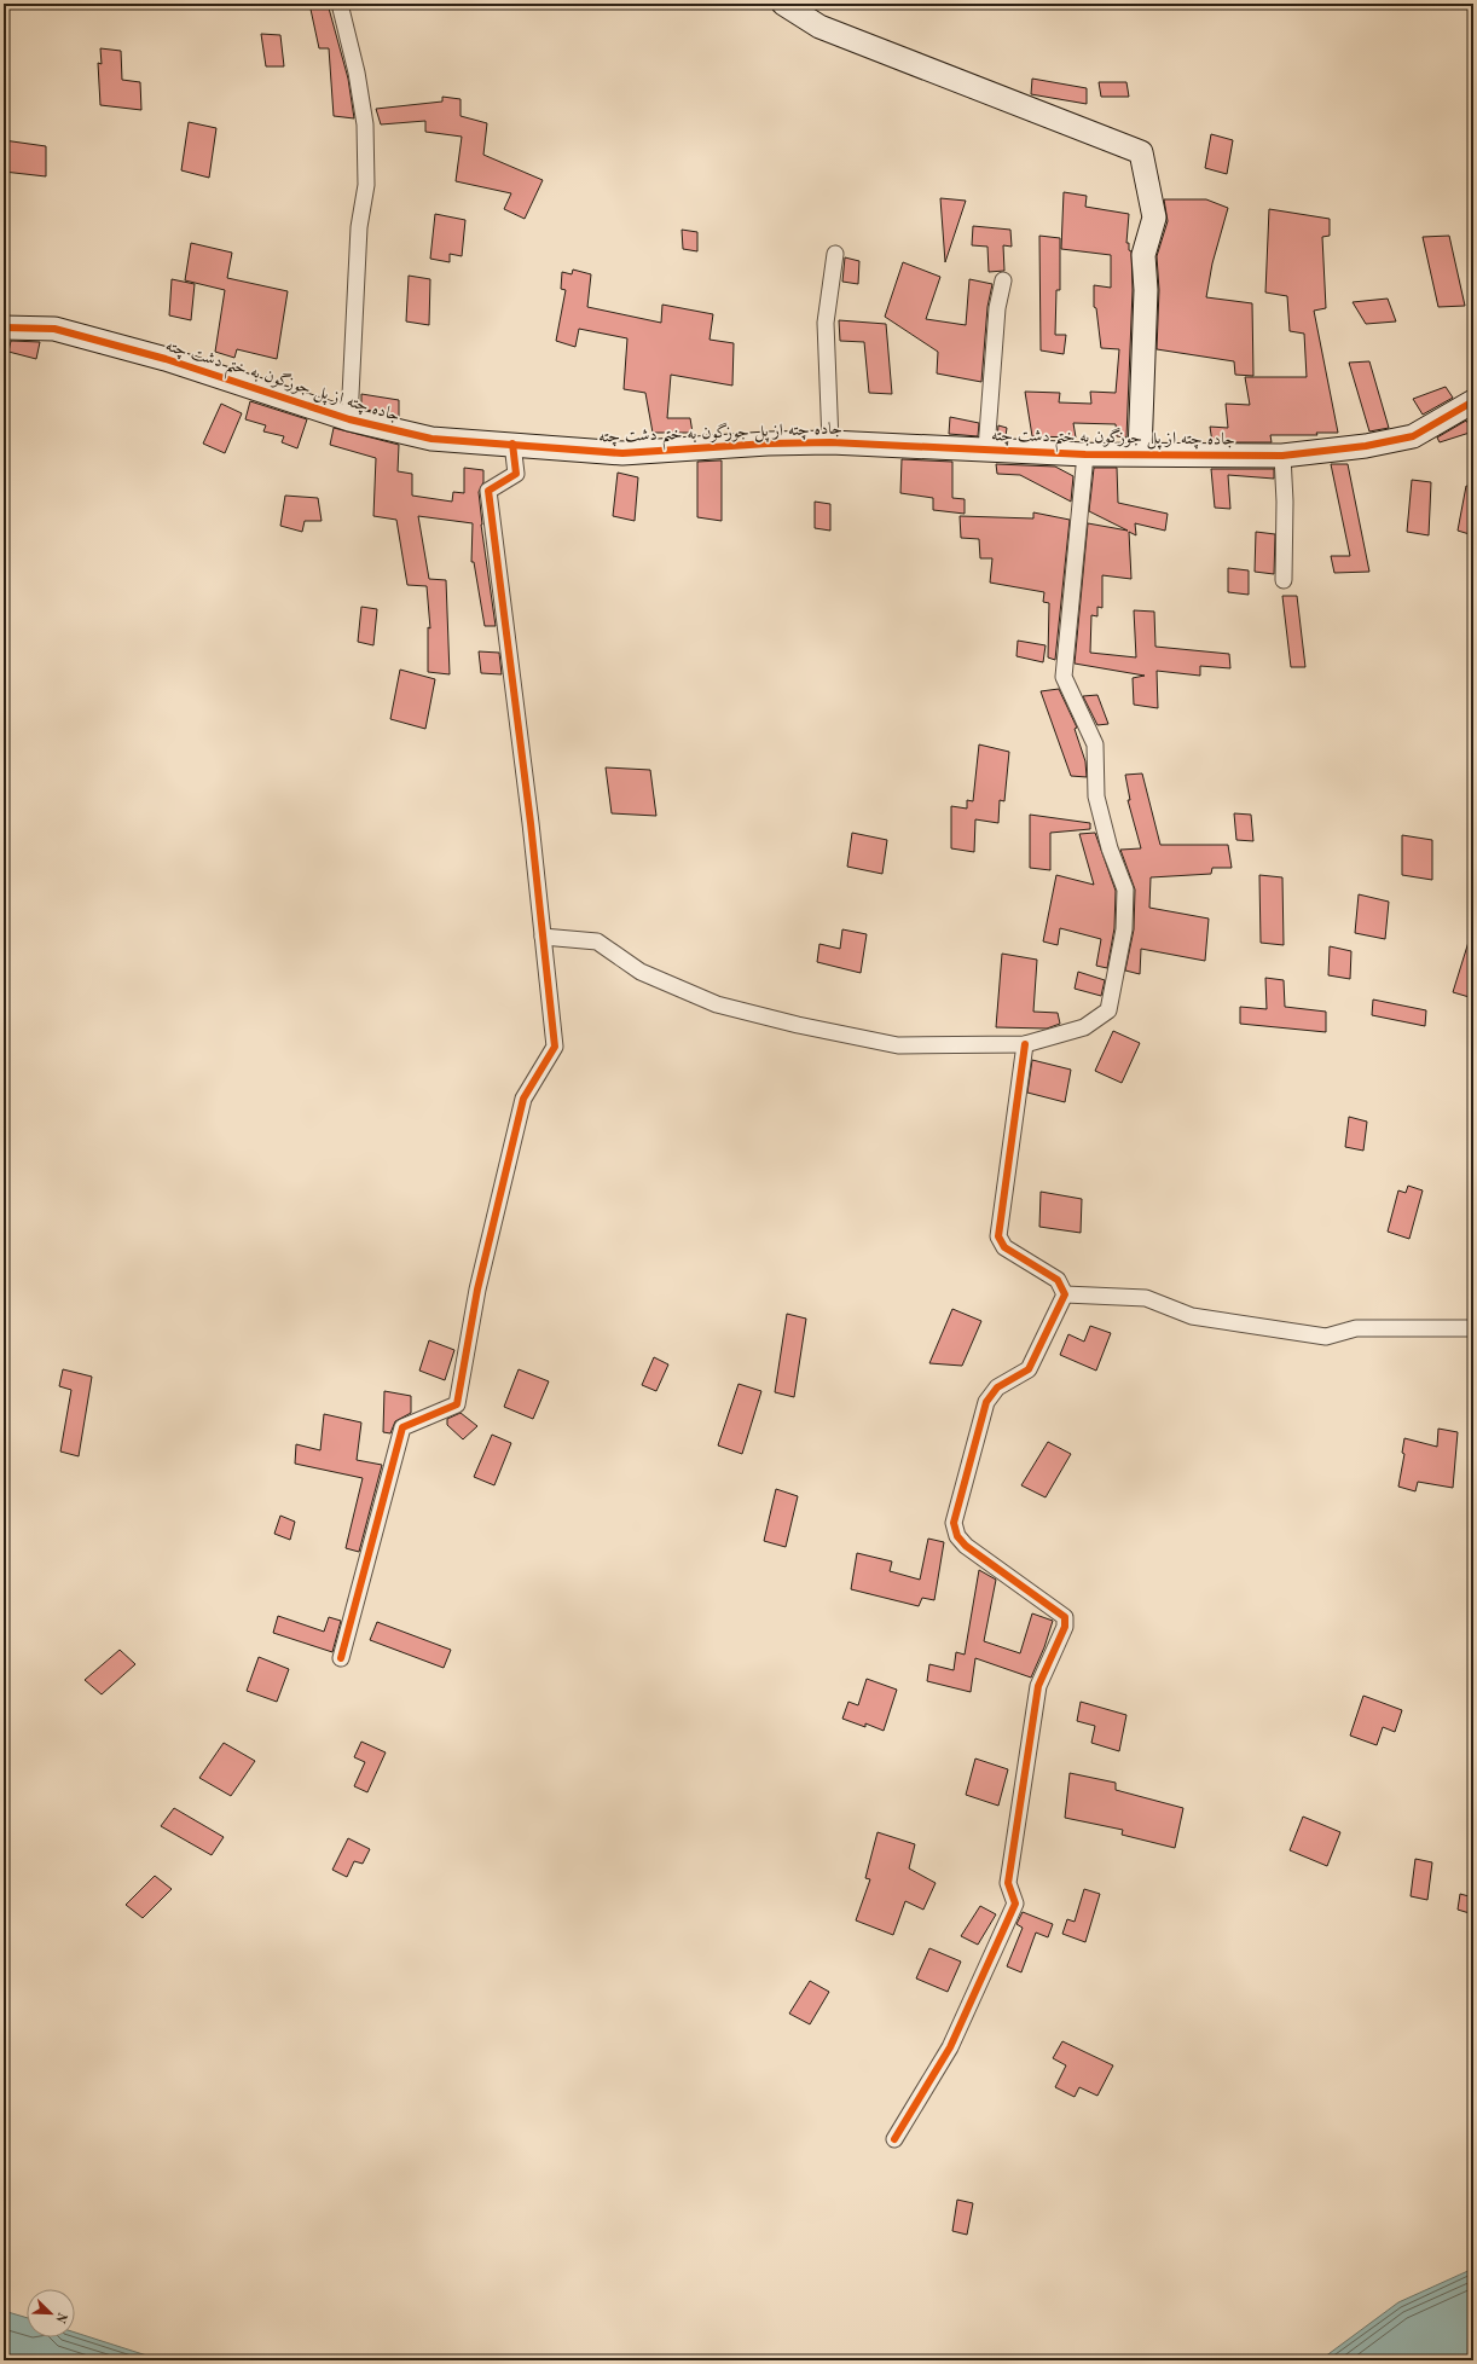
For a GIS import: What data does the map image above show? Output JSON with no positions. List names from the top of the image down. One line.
{"streets":{"street":["جاده چته از پل جوزگون به ختم دشت چته"]},"north":"bottom right"}
